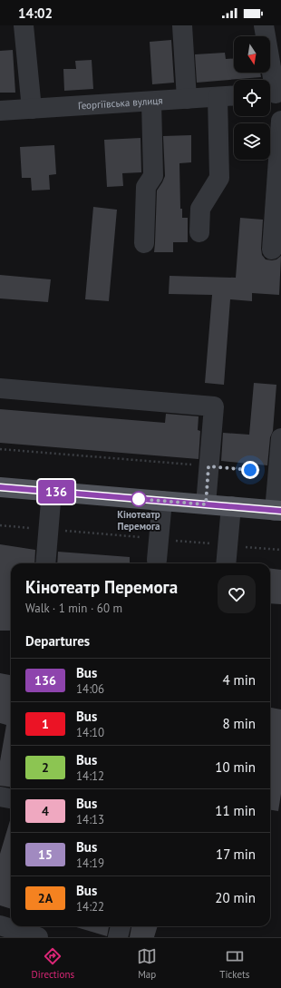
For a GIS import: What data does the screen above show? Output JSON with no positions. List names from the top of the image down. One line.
{"streets":{"street":["Георгіївська вулиця"]},"places":["Кінотеатр Перемога"],"lines":["bus line 136"],"north":"bottom","page":{"status":"14:02","on_map":"136","heading":[["Кінотеатр Перемога","Walk · 1 min · 60 m"],"Departures"],"list":[{"mark":"136","name":"Bus","note":"14:06","value":"4 min"},{"mark":"1","name":"Bus","note":"14:10","value":"8 min"},{"mark":"2","name":"Bus","note":"14:12","value":"10 min"},{"mark":"4","name":"Bus","note":"14:13","value":"11 min"},{"mark":"15","name":"Bus","note":"14:19","value":"17 min"},{"mark":"2А","name":"Bus","note":"14:22","value":"20 min"}],"tabs":["Directions","Map","Tickets"]}}
